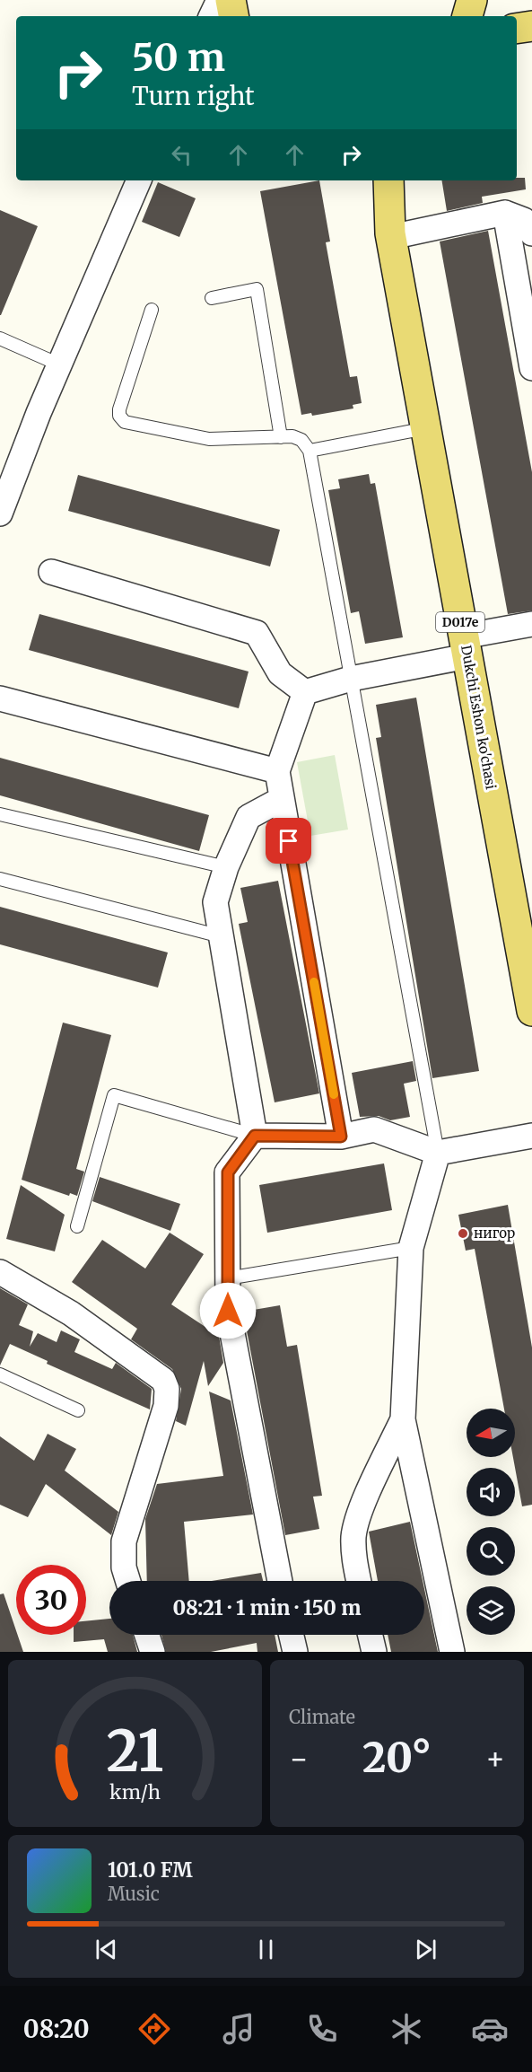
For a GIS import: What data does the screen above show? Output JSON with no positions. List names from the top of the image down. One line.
{"streets":{"main road":["D017e","Dukchi Eshon ko'chasi"]},"crossings":[["D017e","Dukchi Eshon ko'chasi"]],"places":["нигор"],"north":"left","page":{"turn":["50 m","Turn right"],"limit":"30","trip":"08:21 · 1 min · 150 m","tile":"Climate","heat":["−","20°","+"],"song":["101.0 FM","Music"],"tabs":"08:20","gauge":["21","km/h"]}}
